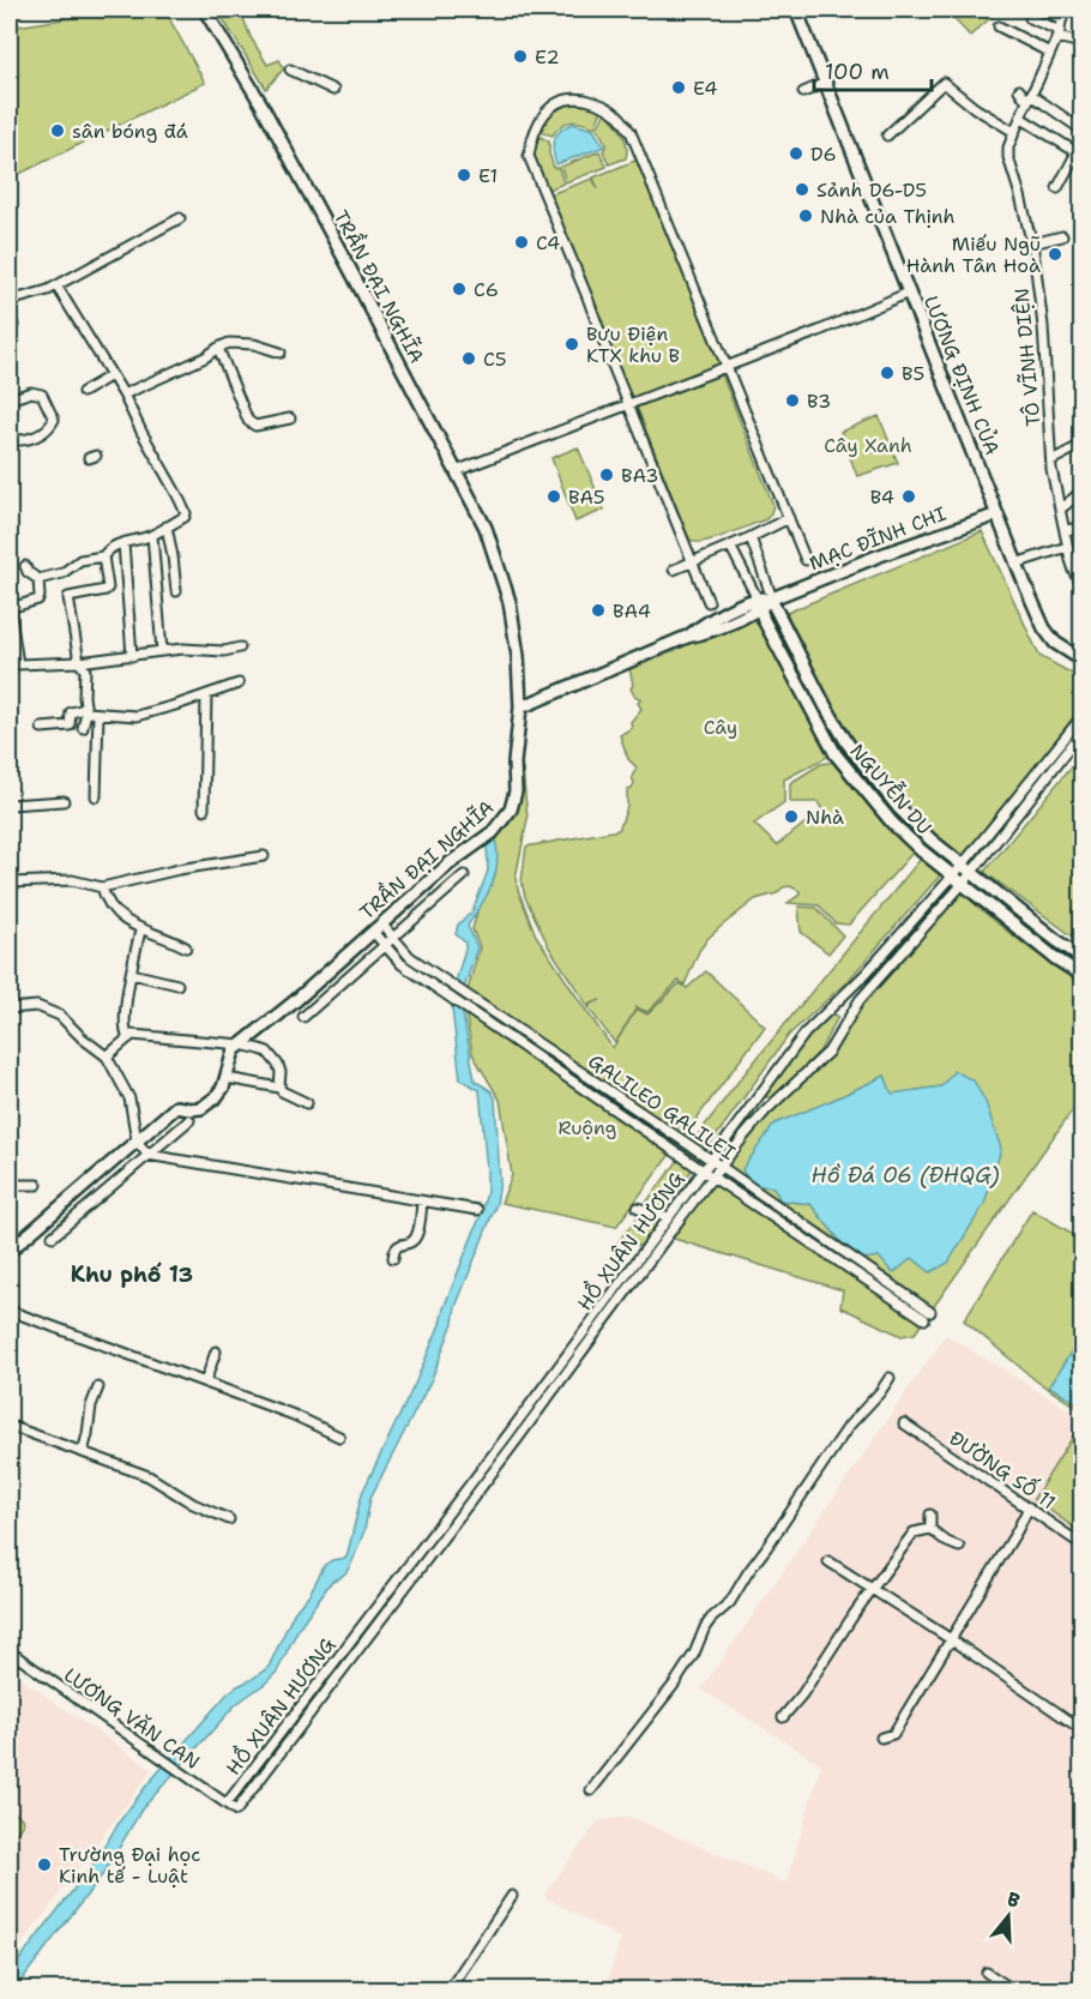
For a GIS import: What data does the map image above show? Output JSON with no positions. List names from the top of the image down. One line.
{"streets":{"street":["TRẦN ĐẠI NGHĨA","TÔ VĨNH DIỆN","LƯƠNG ĐỊNH CỦA","MẠC ĐĨNH CHI","NGUYỄN DU","GALILEO GALILEI","HỒ XUÂN HƯƠNG","ĐƯỜNG SỐ 11","LƯƠNG VĂN CAN"]},"crossings":[["TRẦN ĐẠI NGHĨA","MẠC ĐĨNH CHI"],["TRẦN ĐẠI NGHĨA","GALILEO GALILEI"],["LƯƠNG ĐỊNH CỦA","MẠC ĐĨNH CHI"],["MẠC ĐĨNH CHI","NGUYỄN DU"],["NGUYỄN DU","HỒ XUÂN HƯƠNG"],["GALILEO GALILEI","HỒ XUÂN HƯƠNG"],["HỒ XUÂN HƯƠNG","LƯƠNG VĂN CAN"]],"districts":["Khu phố 13"],"water":["Hồ Đá 06 (ĐHQG)"],"parks":["Cây Xanh","Cây","Ruộng"],"places":["E2","E4","sân bóng đá","D6","E1","Sảnh D6-D5","Nhà của Thịnh","C4","Miếu Ngũ Hành Tân Hoà","C6","Bưu Điện KTX khu B","C5","B5","B3","BA3","BA5","B4","BA4","Nhà","Trường Đại học Kinh tế - Luật"],"scale_bar":"100 m","north":"top"}
